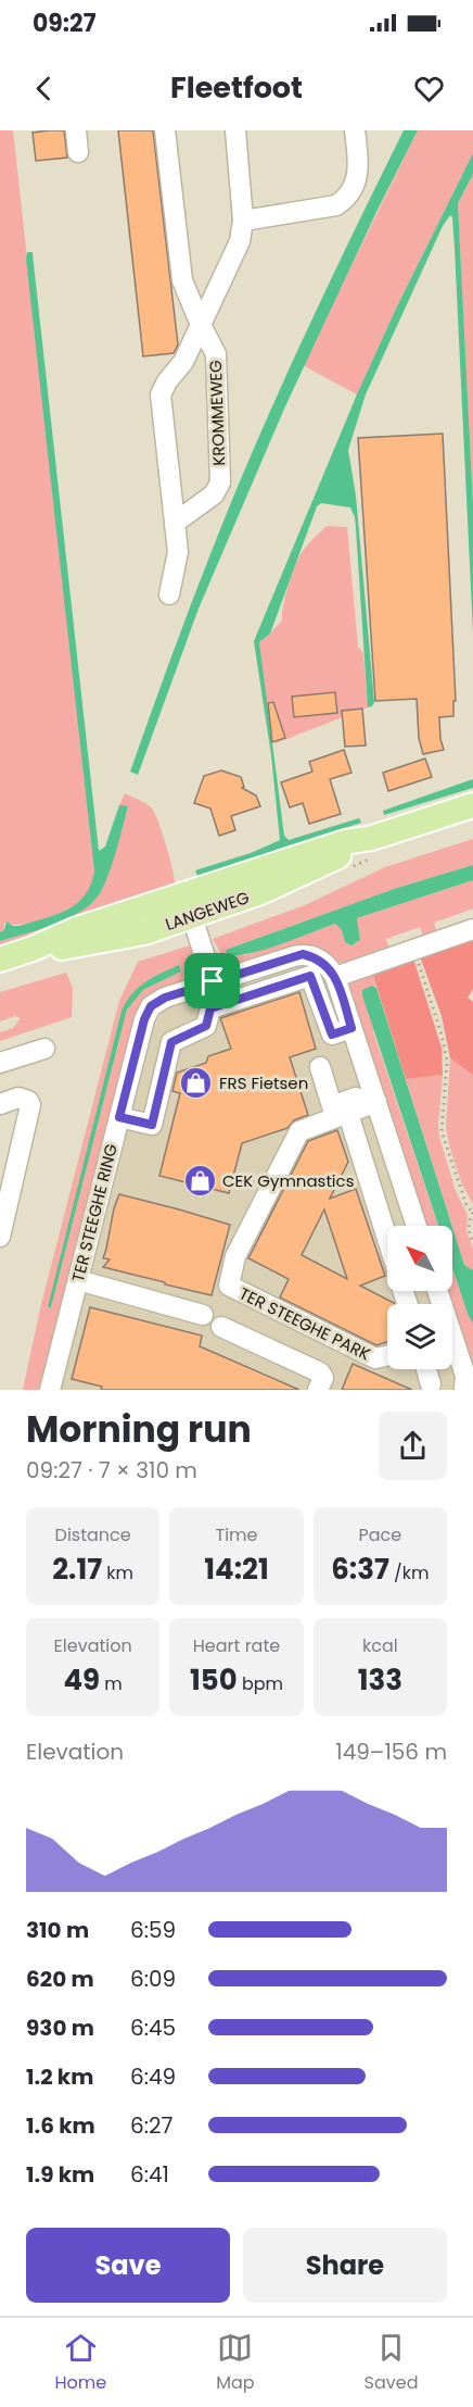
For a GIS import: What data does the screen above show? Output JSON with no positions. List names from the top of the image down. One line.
{"streets":{"main road":["LANGEWEG"],"street":["KROMMEWEG","TER STEEGHE RING","TER STEEGHE PARK"]},"places":{"shop":["FRS Fietsen","CEK Gymnastics"]},"north":"top left","page":{"status":"09:27","header":"Fleetfoot","heading":["Morning run","09:27 · 7 × 310 m"],"stats":[["Distance","2.17 km"],["Time","14:21"],["Pace","6:37 /km"],["Elevation","49 m"],["Heart rate","150 bpm"],["kcal","133"]],"chart":["Elevation","149–156 m"],"list":[{"name":"310 m","note":"6:59"},{"name":"620 m","note":"6:09"},{"name":"930 m","note":"6:45"},{"name":"1.2 km","note":"6:49"},{"name":"1.6 km","note":"6:27"},{"name":"1.9 km","note":"6:41"}],"buttons":["Save","Share"],"tabs":["Home","Map","Saved"]}}
